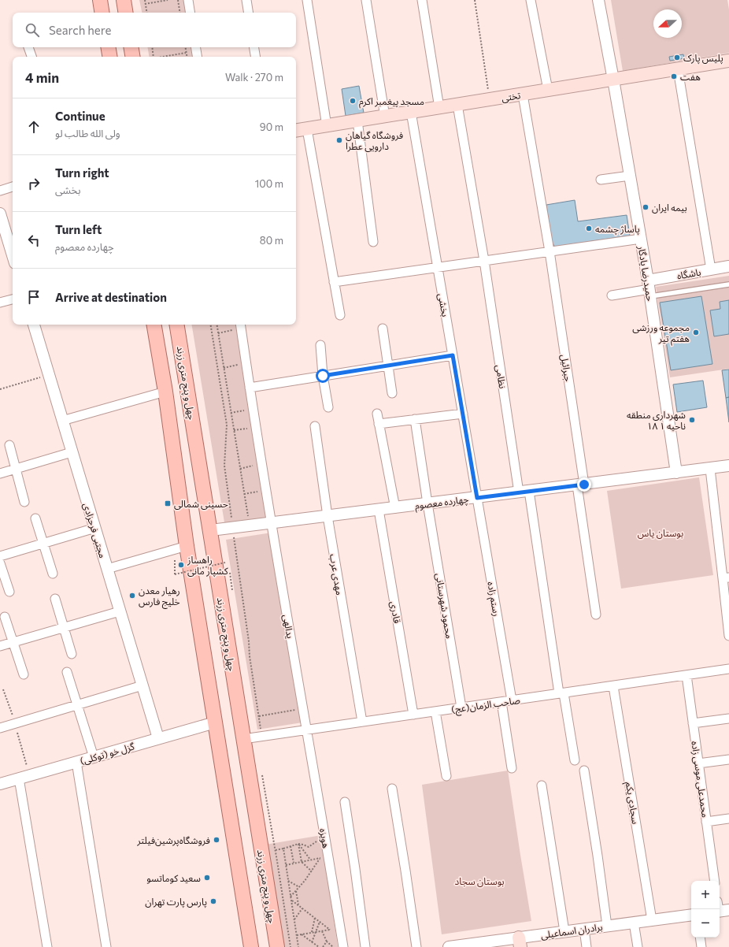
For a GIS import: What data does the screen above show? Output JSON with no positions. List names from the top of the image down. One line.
{"streets":{"main road":["تختی","چهل و پنج متری زرند"],"street":["حمیدرضا یادگار","باشگاه","بخشی","جبرائیل","نظامی","چهارده معصوم","مجتبی فرحزادی","مهدی عرب","رستم زاده","محمود شهرستانی","قادری","یدالهی","صاحب الزمان(عج)","گزل خو (توکلی)","محمدعلی موسی زاده","سجادی یکم","هویزه","برادران اسماعیلی"]},"crossings":[["تختی","حمیدرضا یادگار"],["تختی","بخشی"],["تختی","جبرائیل"],["تختی","نظامی"],["حمیدرضا یادگار","باشگاه"],["حمیدرضا یادگار","چهارده معصوم"],["بخشی","چهارده معصوم"],["بخشی","رستم زاده"],["جبرائیل","چهارده معصوم"],["نظامی","چهارده معصوم"],["نظامی","صاحب الزمان(عج)"],["چهل و پنج متری زرند","چهارده معصوم"],["چهل و پنج متری زرند","صاحب الزمان(عج)"],["چهارده معصوم","مهدی عرب"],["چهارده معصوم","رستم زاده"],["چهارده معصوم","محمود شهرستانی"],["چهارده معصوم","قادری"],["چهارده معصوم","یدالهی"],["مجتبی فرحزادی","گزل خو (توکلی)"],["مهدی عرب","صاحب الزمان(عج)"],["رستم زاده","صاحب الزمان(عج)"],["محمود شهرستانی","صاحب الزمان(عج)"],["قادری","صاحب الزمان(عج)"],["یدالهی","صاحب الزمان(عج)"],["یدالهی","هویزه"],["صاحب الزمان(عج)","محمدعلی موسی زاده"],["صاحب الزمان(عج)","سجادی یکم"],["صاحب الزمان(عج)","هویزه"],["سجادی یکم","برادران اسماعیلی"]],"parks":["بوستان یاس","بوستان سجاد"],"places":{"other":["پلیس پارک","هفت","مسجد پیغمبر اکرم","فروشگاه گیاهان دارویی عطرا","بیمه ایران","پاساژ چشمه","مجموعه ورزشی هفتم تیر","شهرداری منطقه ۱۸ ناحیه ۱","راهساز کشپار مانی","رهیار معدن خلیج فارس","فروشگاه‌پرشین‌فیلتر","سعید کوماتسو","پارس پارت تهران"],"transit":["حسینی شمالی"]},"north":"left","page":{"search":"Search here","heading":["4 min","Walk · 270 m"],"list":[["Continue","ولی الله طالب لو","90 m"],["Turn right","بخشی","100 m"],["Turn left","چهارده معصوم","80 m"],"Arrive at destination"],"map_buttons":["+","−"]}}
